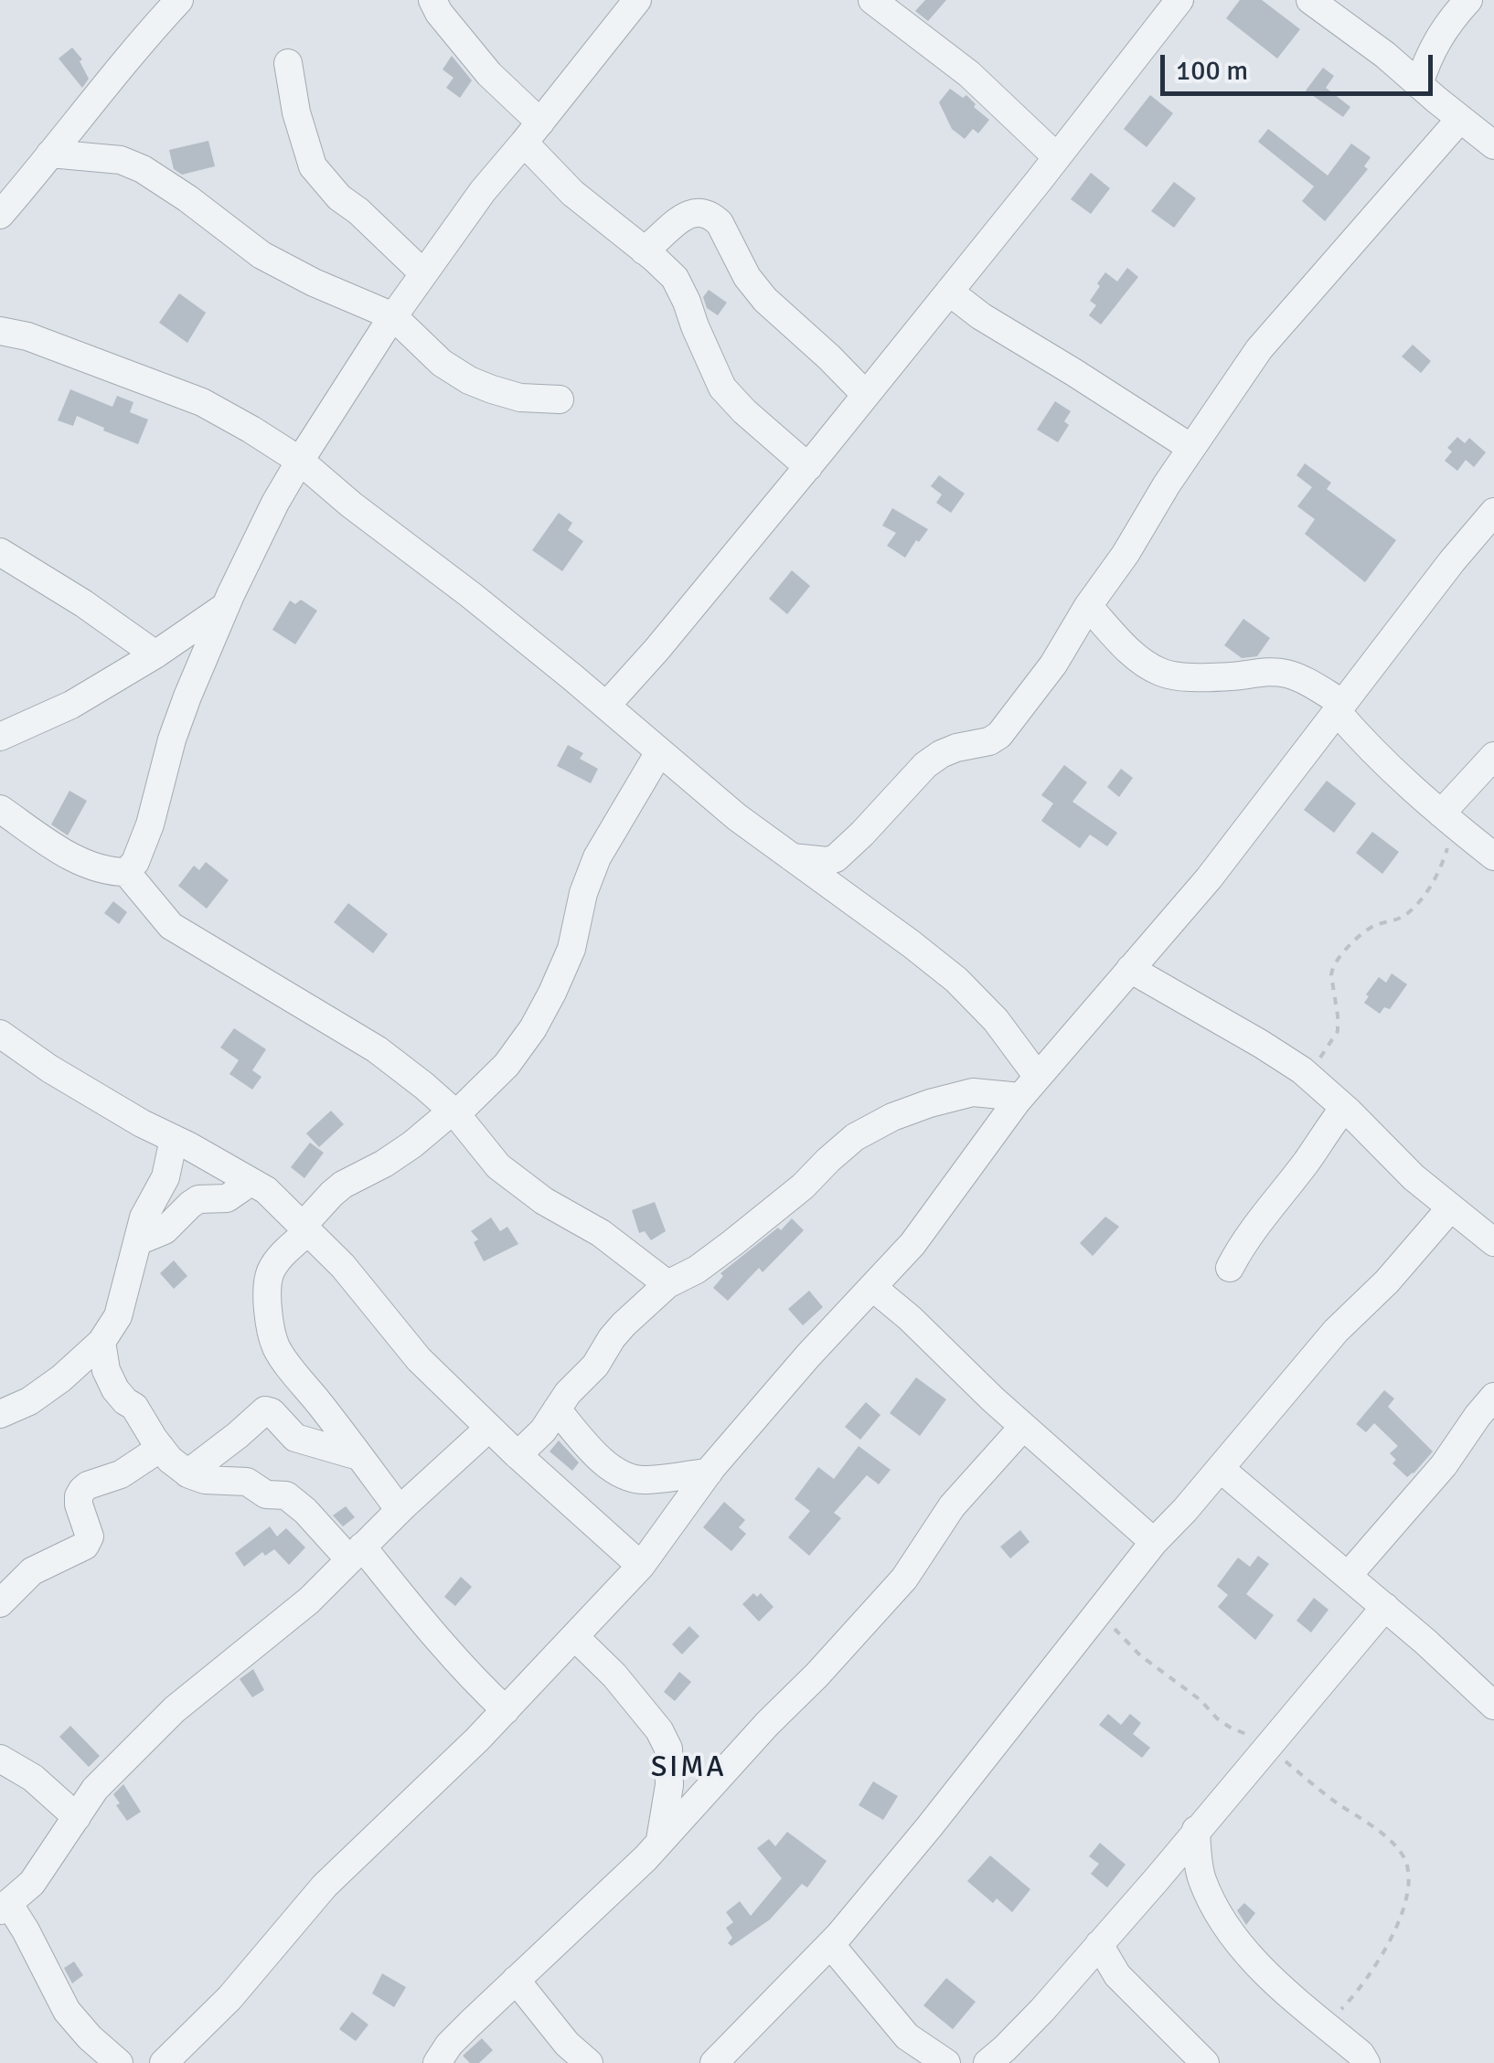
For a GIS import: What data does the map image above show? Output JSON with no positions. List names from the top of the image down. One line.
{"districts":["SIMA"],"scale_bar":"100 m"}
